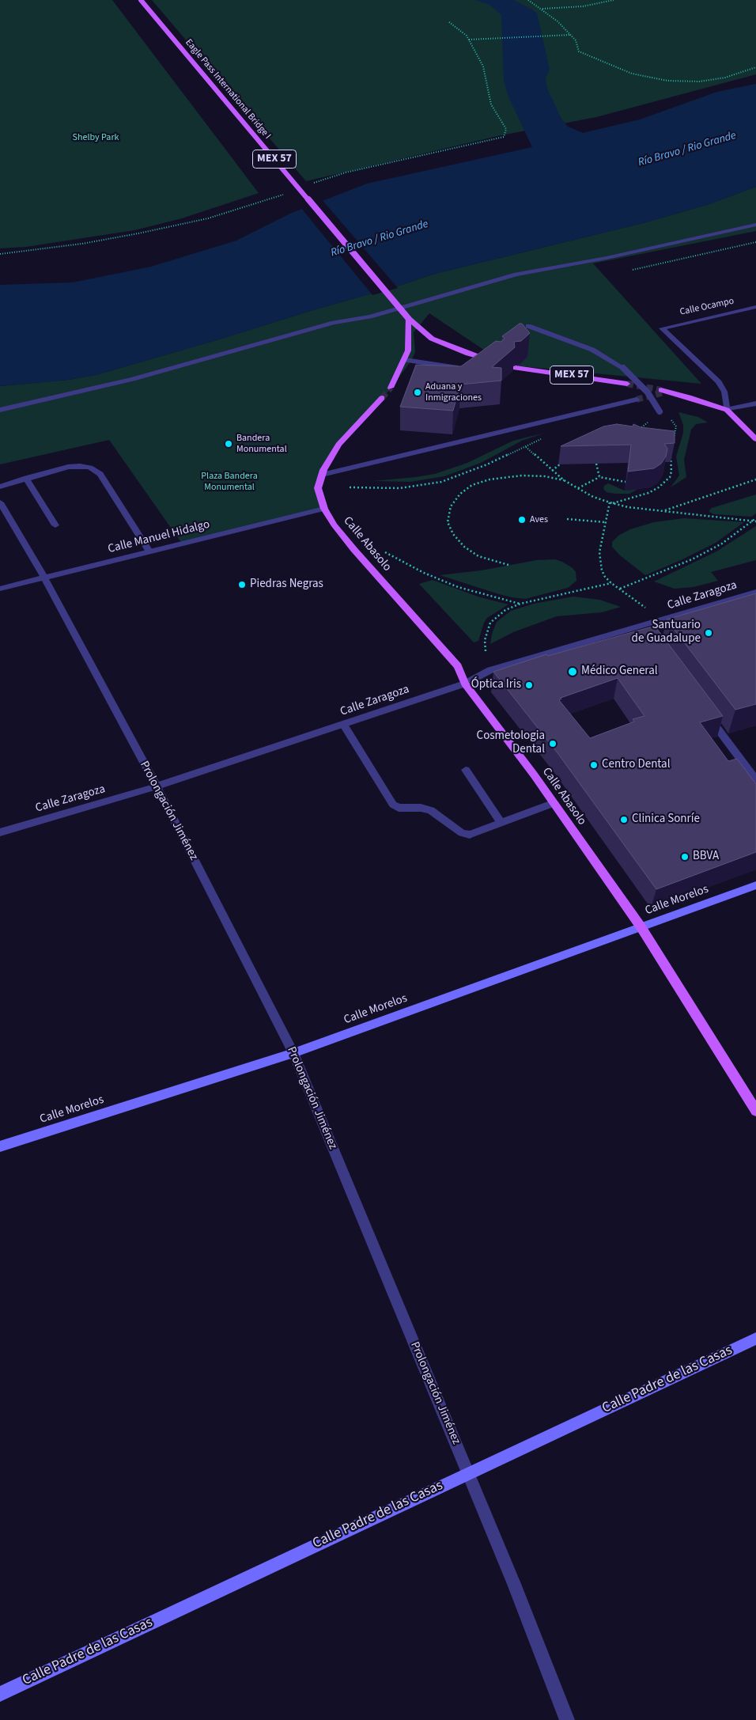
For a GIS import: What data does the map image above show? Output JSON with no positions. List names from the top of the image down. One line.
{"streets":{"main road":["Eagle Pass International Bridge I","MEX 57","Calle Abasolo","Calle Morelos","Calle Padre de las Casas"],"street":["Calle Ocampo","Calle Manuel Hidalgo","Calle Zaragoza","Prolongación Jiménez"]},"crossings":[["Eagle Pass International Bridge I","MEX 57"],["Calle Manuel Hidalgo","Calle Abasolo"],["Calle Manuel Hidalgo","Prolongación Jiménez"],["Calle Abasolo","Calle Zaragoza"],["Calle Abasolo","Calle Morelos"],["Calle Zaragoza","Prolongación Jiménez"],["Prolongación Jiménez","Calle Morelos"],["Prolongación Jiménez","Calle Padre de las Casas"]],"water":["Río Bravo / Rio Grande"],"parks":["Shelby Park","Plaza Bandera Monumental"],"places":["Aduana y Inmigraciones","Bandera Monumental","Aves","Piedras Negras","Santuario de Guadalupe","Médico General","Óptica Iris","Cosmetologia Dental","Centro Dental","Clinica Sonríe","BBVA"]}
